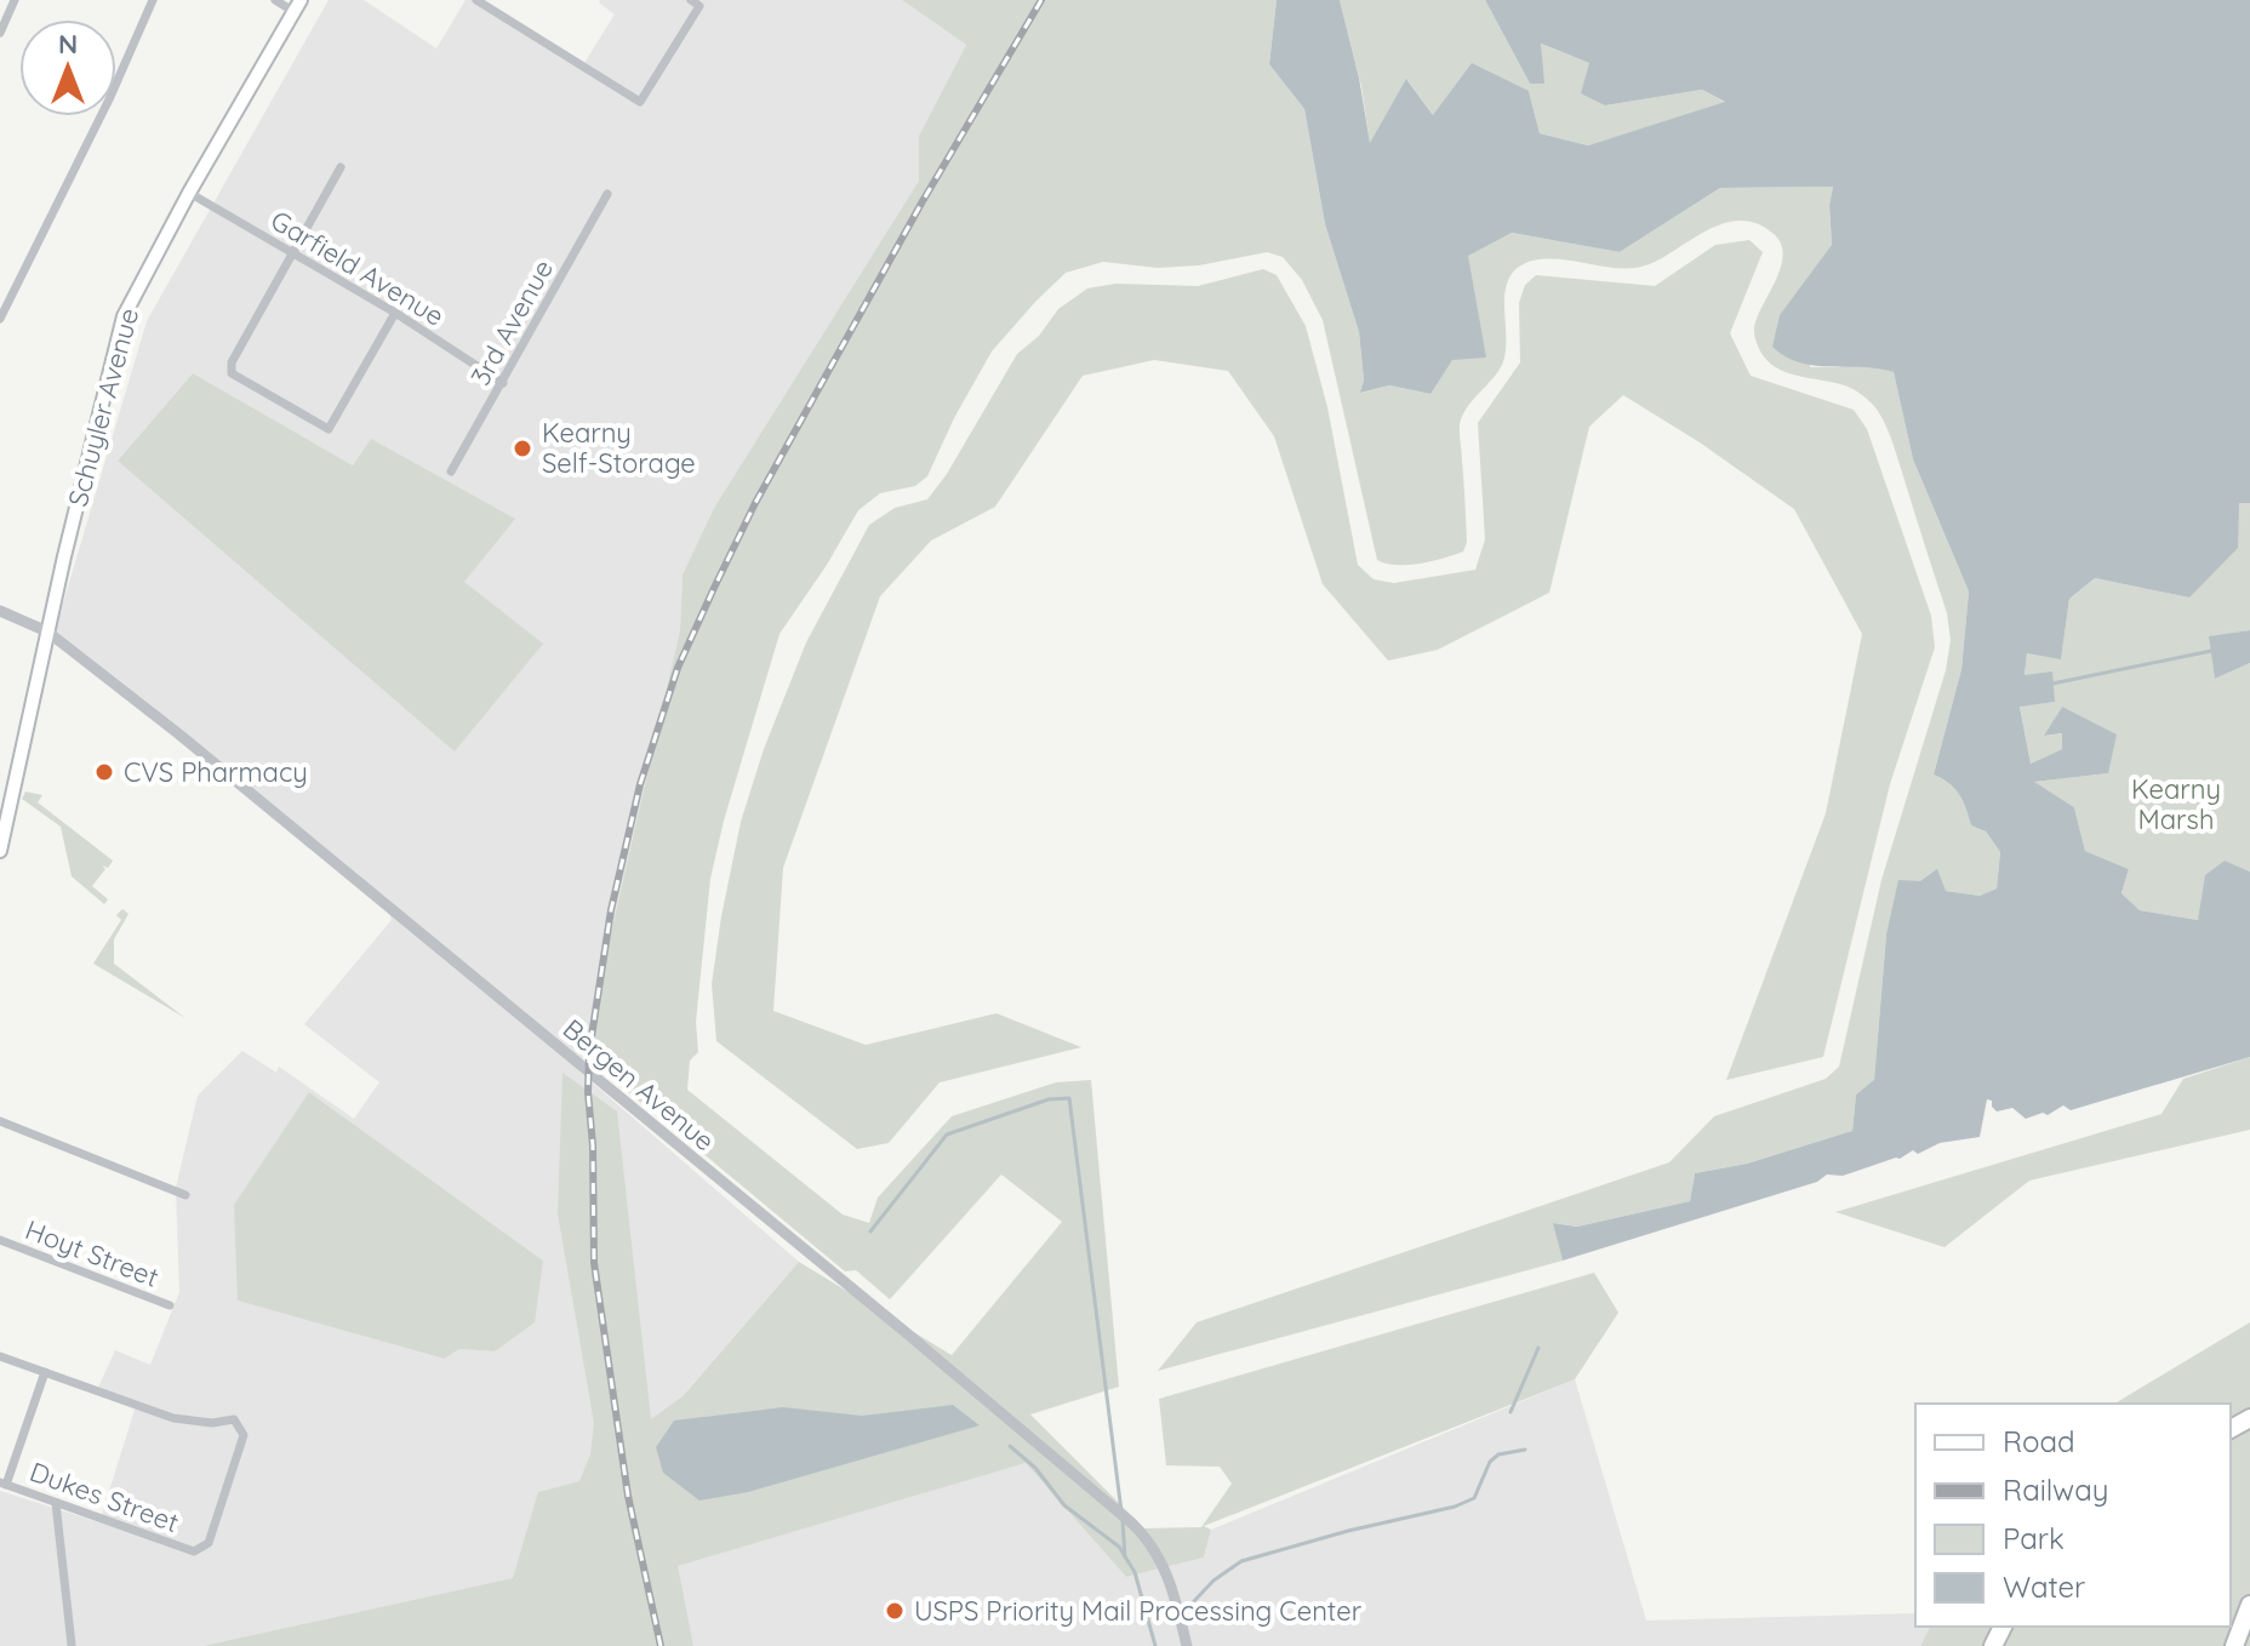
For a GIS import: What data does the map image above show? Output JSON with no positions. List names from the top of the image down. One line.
{"streets":{"main road":["Schuyler Avenue"],"street":["Garfield Avenue","3rd Avenue","Bergen Avenue","Hoyt Street","Dukes Street"]},"crossings":[["Garfield Avenue","3rd Avenue"],["Garfield Avenue","Schuyler Avenue"],["Schuyler Avenue","Bergen Avenue"]],"parks":["Kearny Marsh"],"places":["Kearny Self-Storage","CVS Pharmacy","USPS Priority Mail Processing Center"],"legend":["Road","Railway","Park","Water"],"north":"top"}
